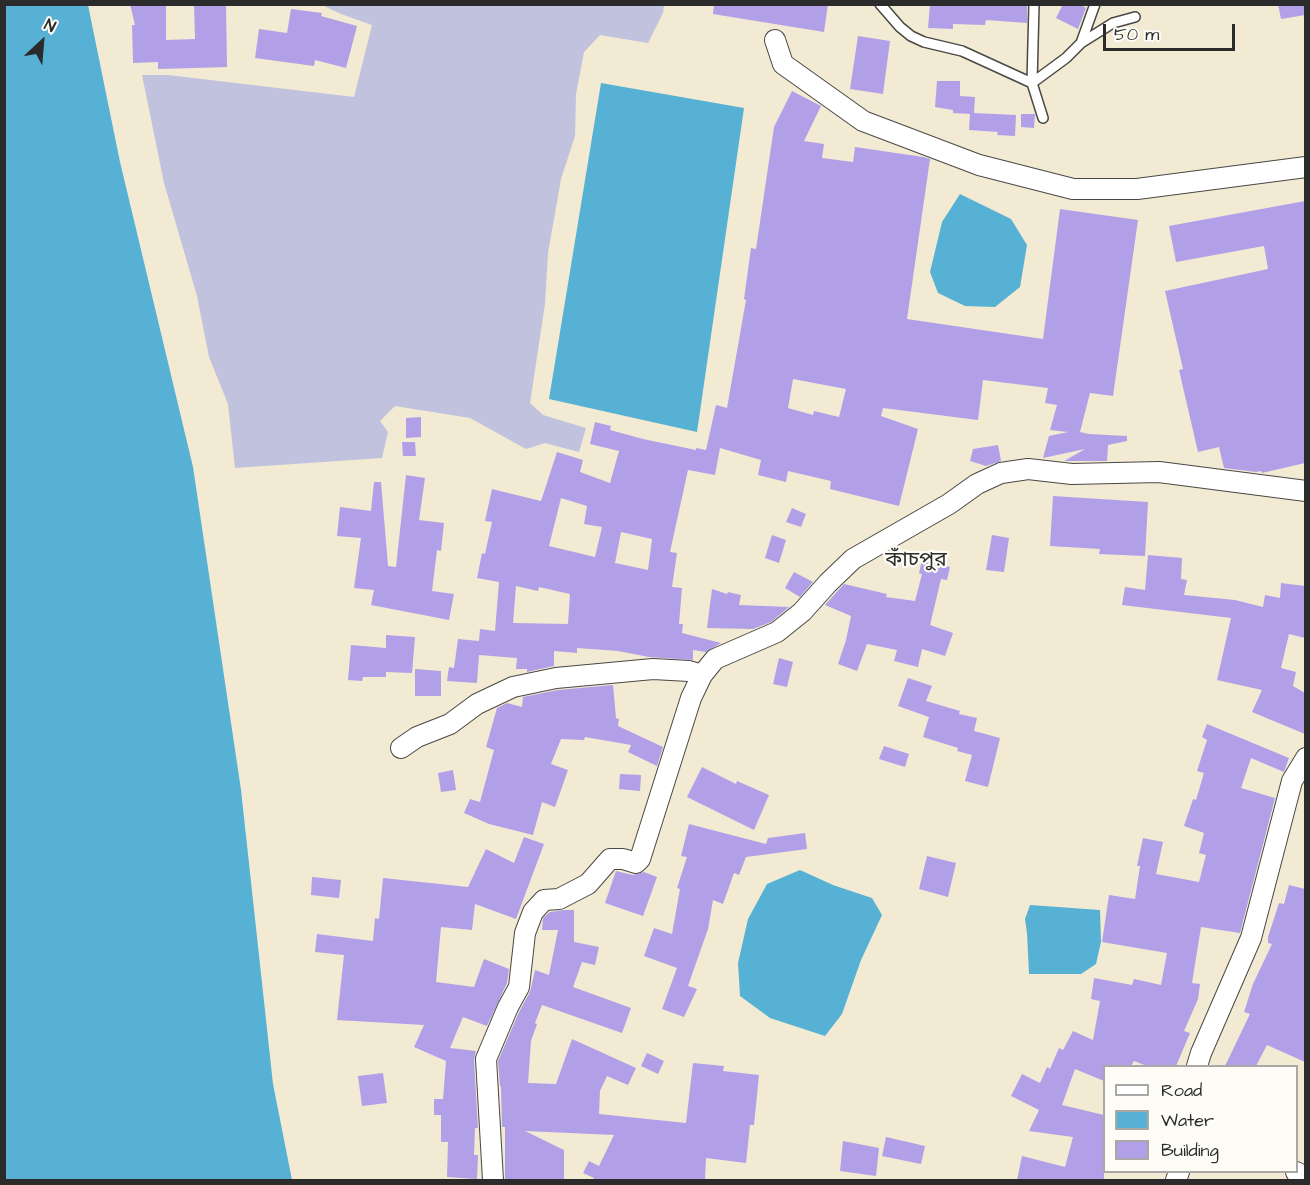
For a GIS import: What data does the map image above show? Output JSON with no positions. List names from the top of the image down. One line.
{"districts":["কাঁচপুর"],"legend":["Road","Water","Building"],"scale_bar":"50 m","north":"top right"}
